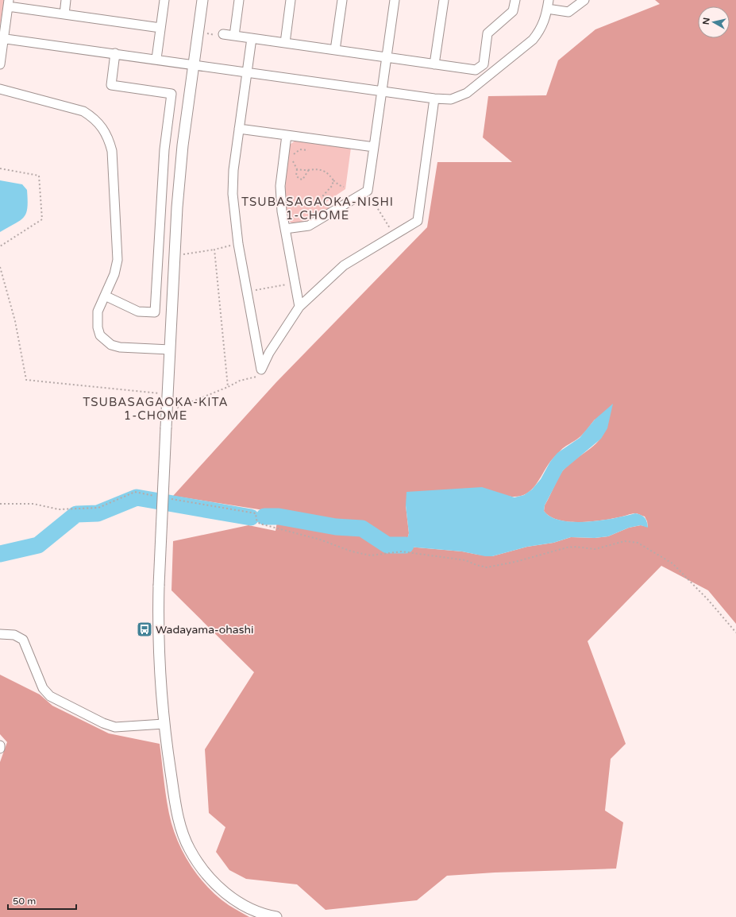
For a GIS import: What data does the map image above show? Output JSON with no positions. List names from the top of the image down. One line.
{"districts":["TSUBASAGAOKA-NISHI 1-CHOME","TSUBASAGAOKA-KITA 1-CHOME"],"places":{"bus stop":["Wadayama-ohashi"]},"scale_bar":"50 m","north":"left"}
